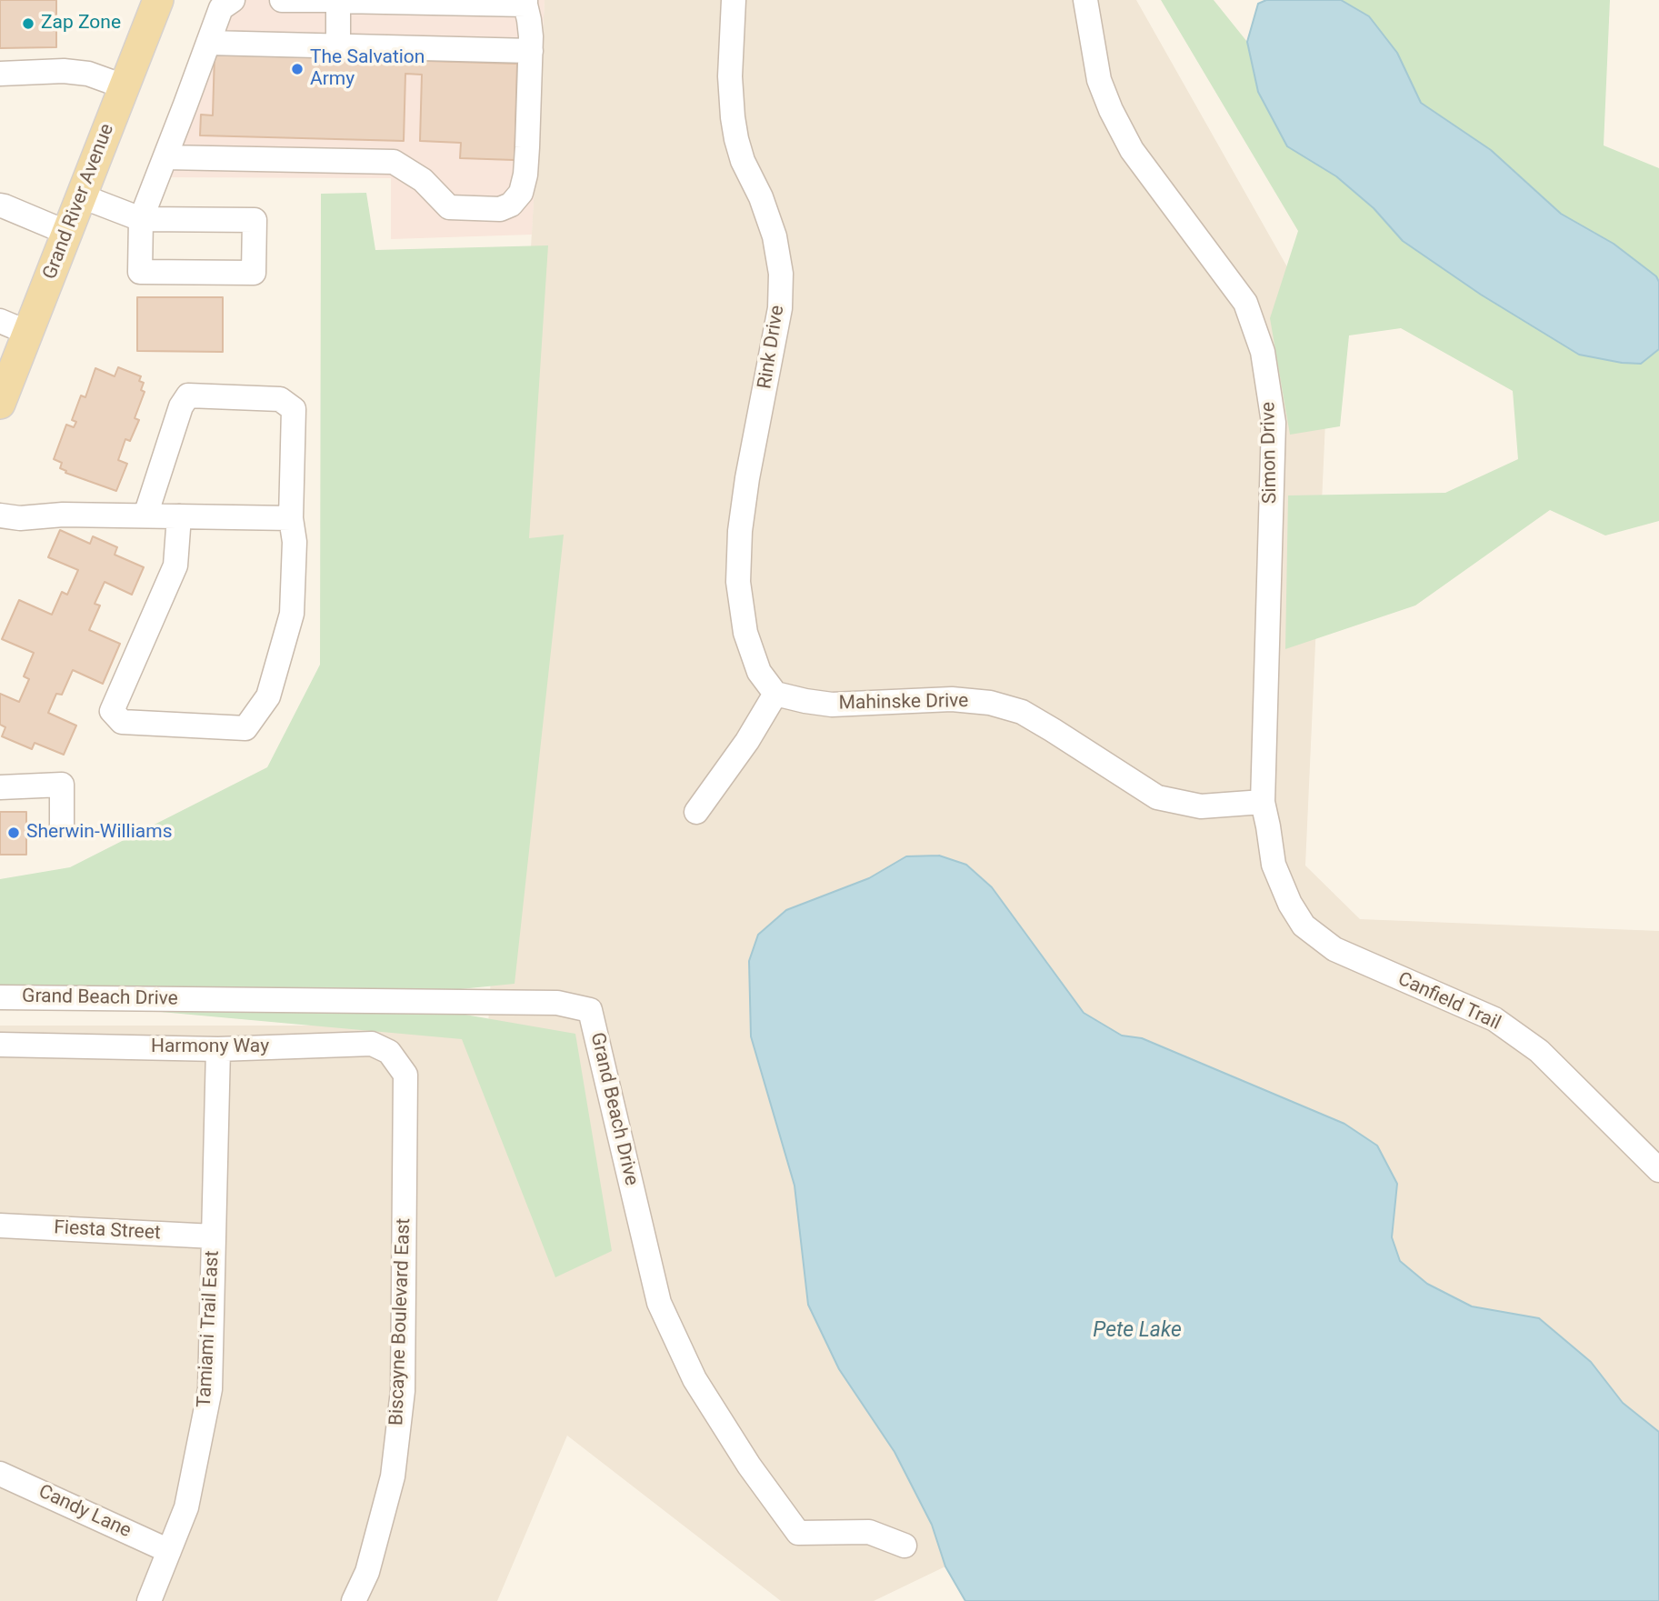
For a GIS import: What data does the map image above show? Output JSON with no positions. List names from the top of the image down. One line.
{"streets":{"main road":["Grand River Avenue"],"street":["Rink Drive","Simon Drive","Mahinske Drive","Grand Beach Drive","Canfield Trail","Harmony Way","Fiesta Street","Biscayne Boulevard East","Tamiami Trail East","Candy Lane"]},"crossings":[["Rink Drive","Mahinske Drive"],["Simon Drive","Mahinske Drive"],["Simon Drive","Canfield Trail"],["Harmony Way","Biscayne Boulevard East"],["Harmony Way","Tamiami Trail East"],["Fiesta Street","Tamiami Trail East"],["Tamiami Trail East","Candy Lane"]],"water":["Pete Lake"],"places":["Zap Zone","The Salvation Army","Sherwin-Williams"]}
